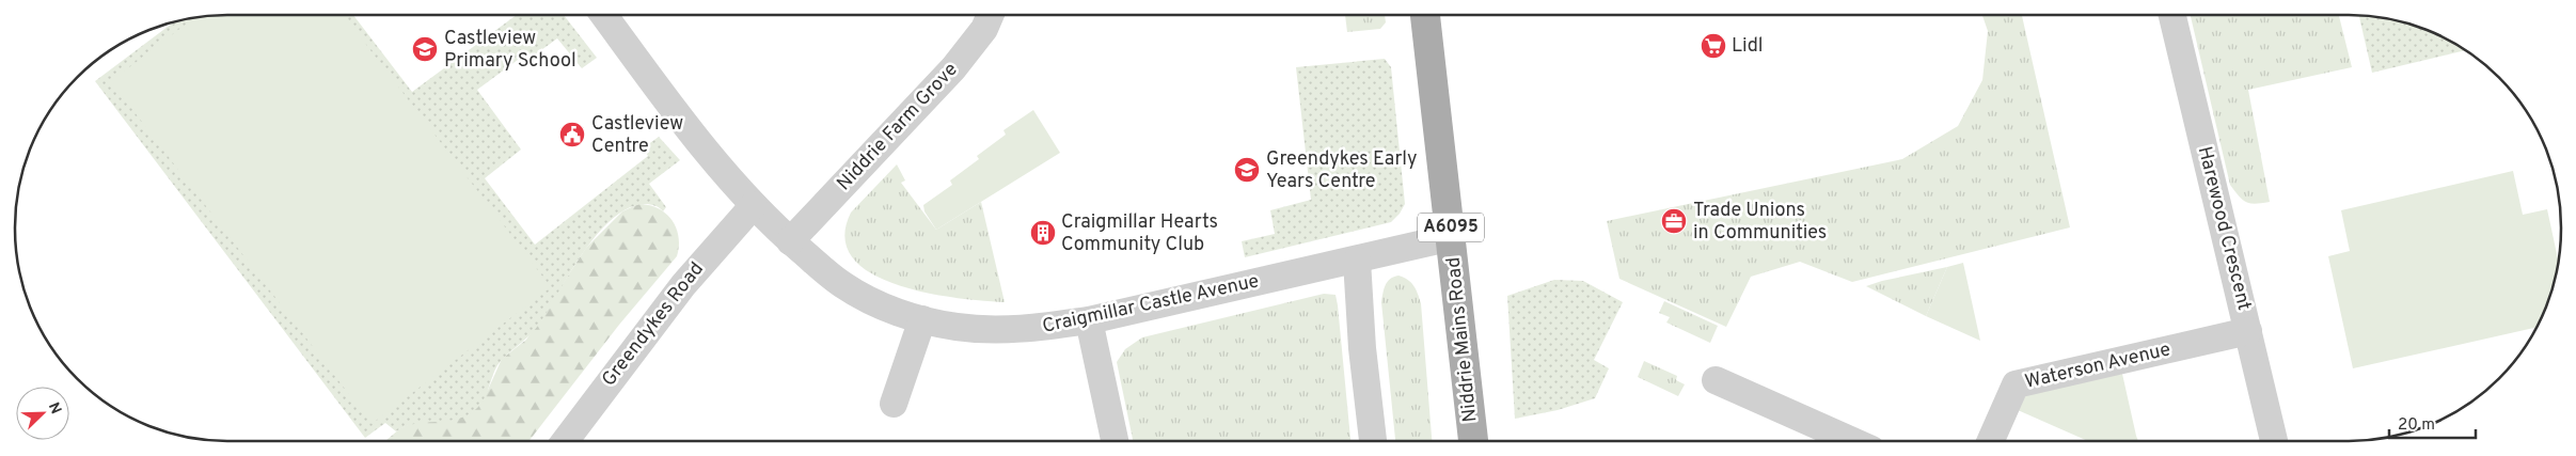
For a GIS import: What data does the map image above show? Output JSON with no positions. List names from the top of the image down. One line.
{"streets":{"main road":["A6095","Niddrie Mains Road"],"street":["Niddrie Farm Grove","Harewood Crescent","Craigmillar Castle Avenue","Greendykes Road","Waterson Avenue"]},"crossings":[["Niddrie Farm Grove","Craigmillar Castle Avenue"],["Harewood Crescent","Waterson Avenue"],["Craigmillar Castle Avenue","Greendykes Road"],["Craigmillar Castle Avenue","Niddrie Mains Road"]],"places":{"supermarket":["Lidl"],"school or university":["Castleview Primary School","Greendykes Early Years Centre"],"public building":["Castleview Centre"],"office":["Trade Unions in Communities"],"building":["Craigmillar Hearts Community Club"]},"scale_bar":"20 m","north":"top right"}
